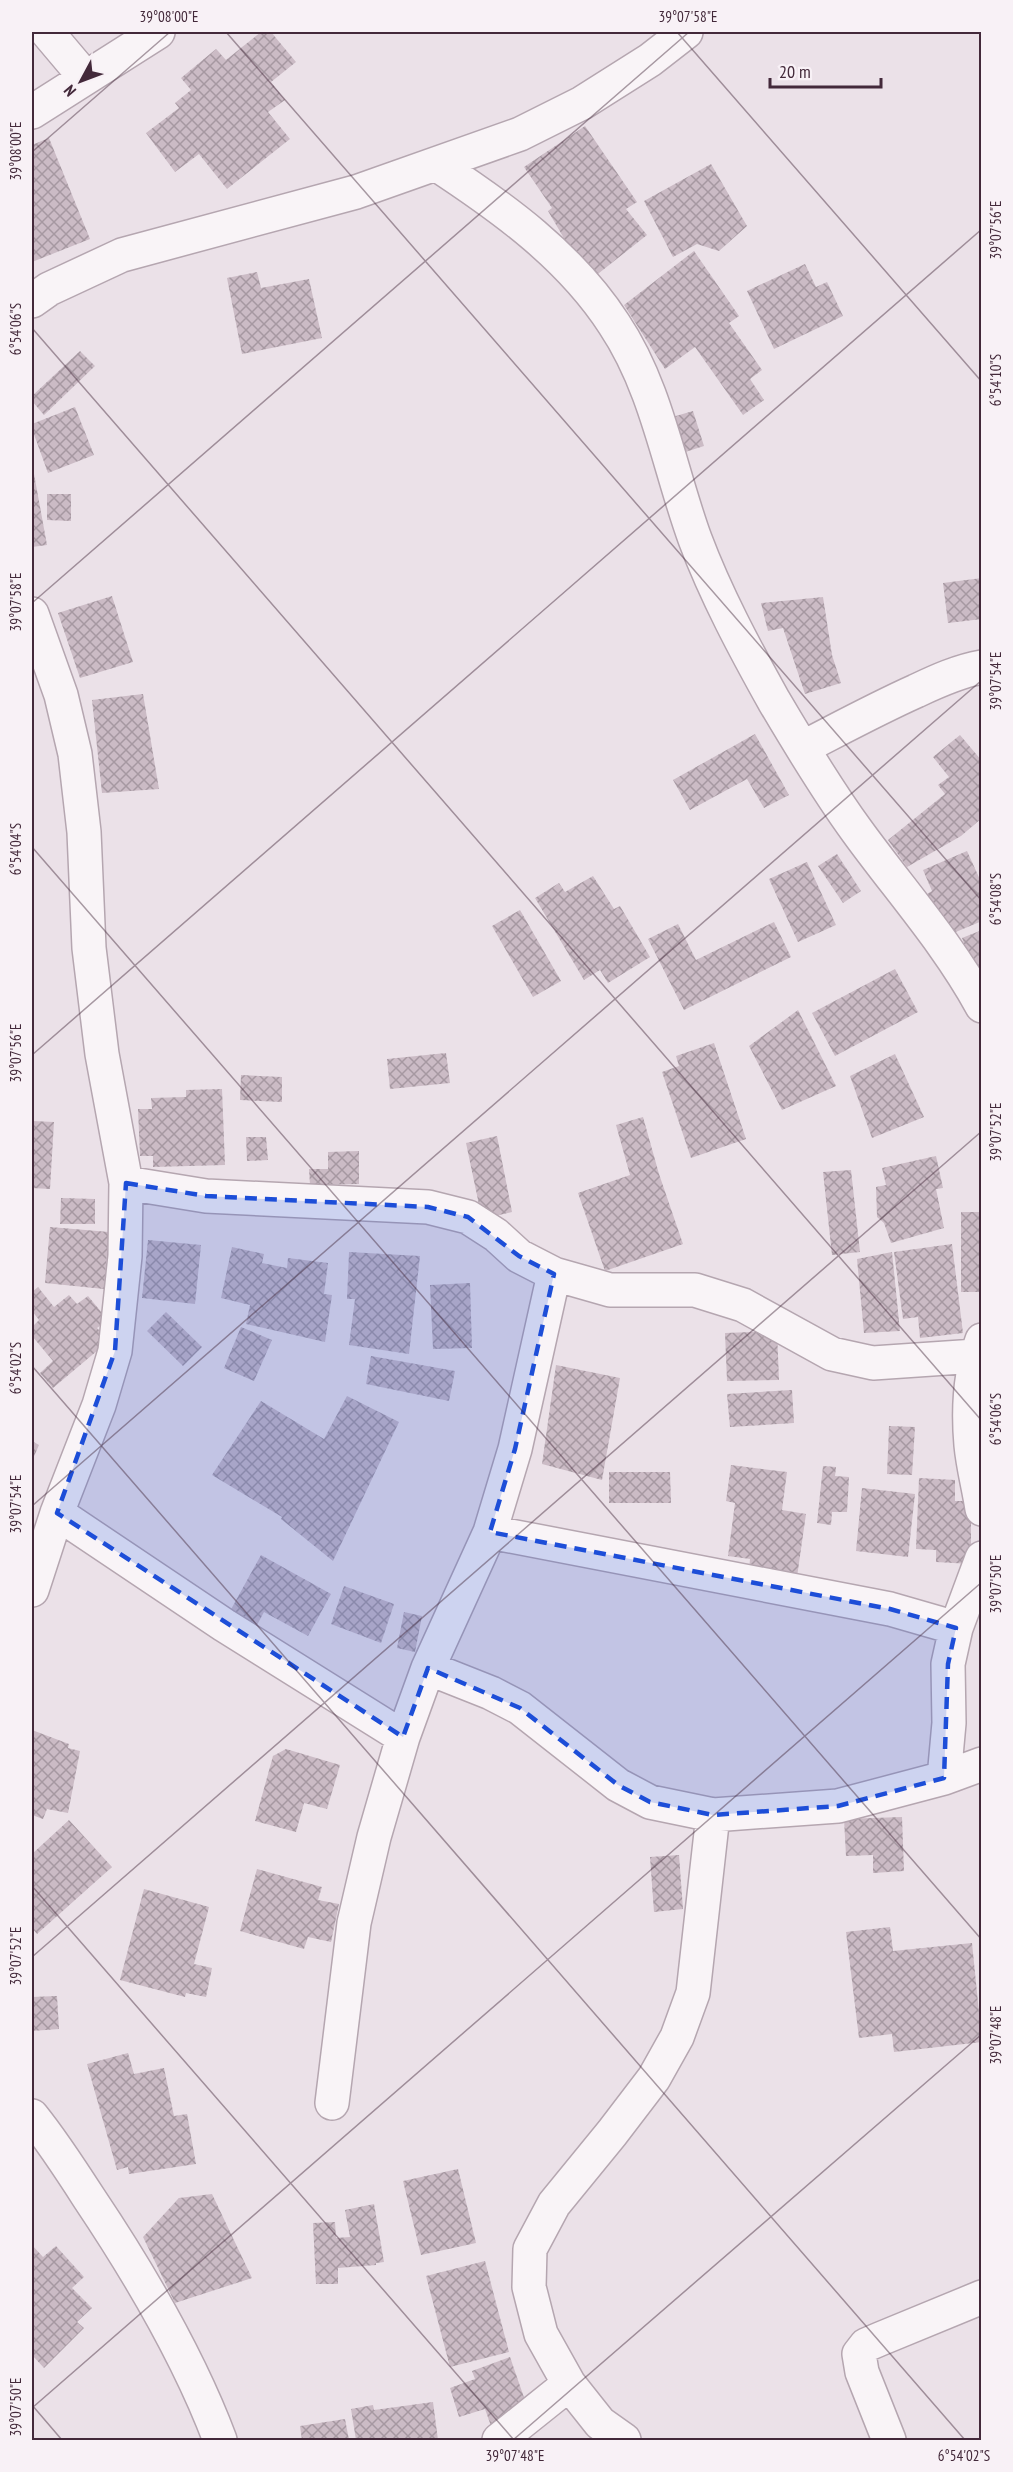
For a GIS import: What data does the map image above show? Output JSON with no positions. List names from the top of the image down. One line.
{"scale_bar":"20 m","north":"bottom left","coordinates":["39°08'00\"E","39°07'58\"E","39°07'56\"E","6°54'06\"S","6°54'10\"S","39°07'54\"E","6°54'04\"S","6°54'08\"S","39°07'52\"E","6°54'02\"S","39°07'50\"E","39°07'48\"E"]}
